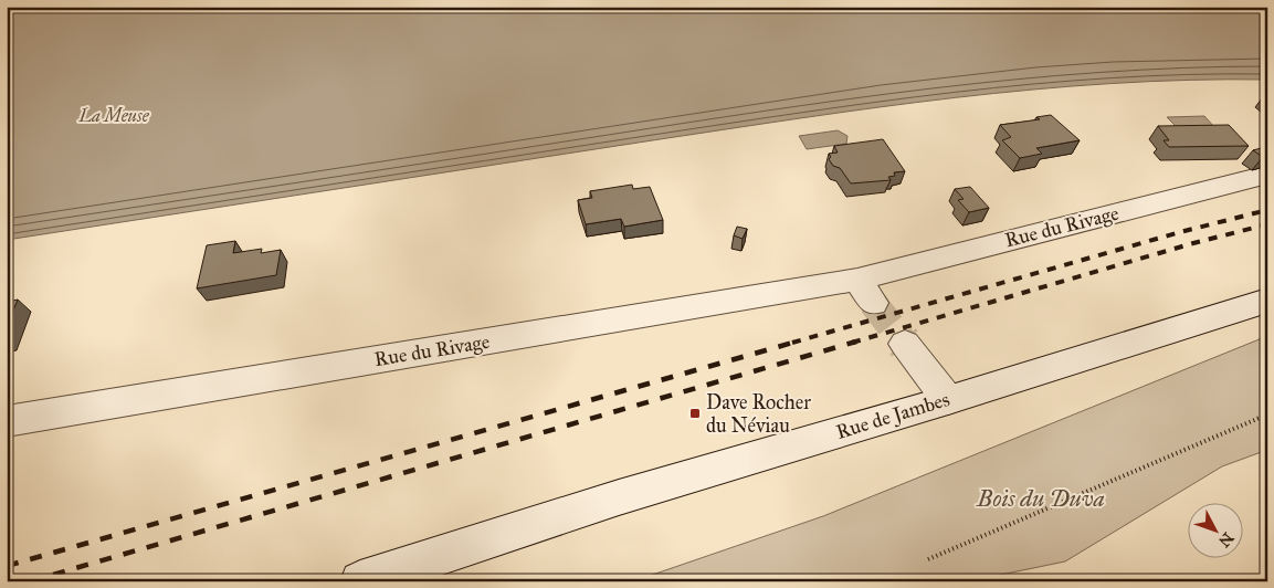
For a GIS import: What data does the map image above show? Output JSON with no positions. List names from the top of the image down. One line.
{"streets":{"street":["Rue du Rivage","Rue de Jambes"]},"water":["La Meuse"],"parks":["Bois du Duva"],"places":{"transit":["Dave Rocher du Néviau"]},"north":"bottom right"}
